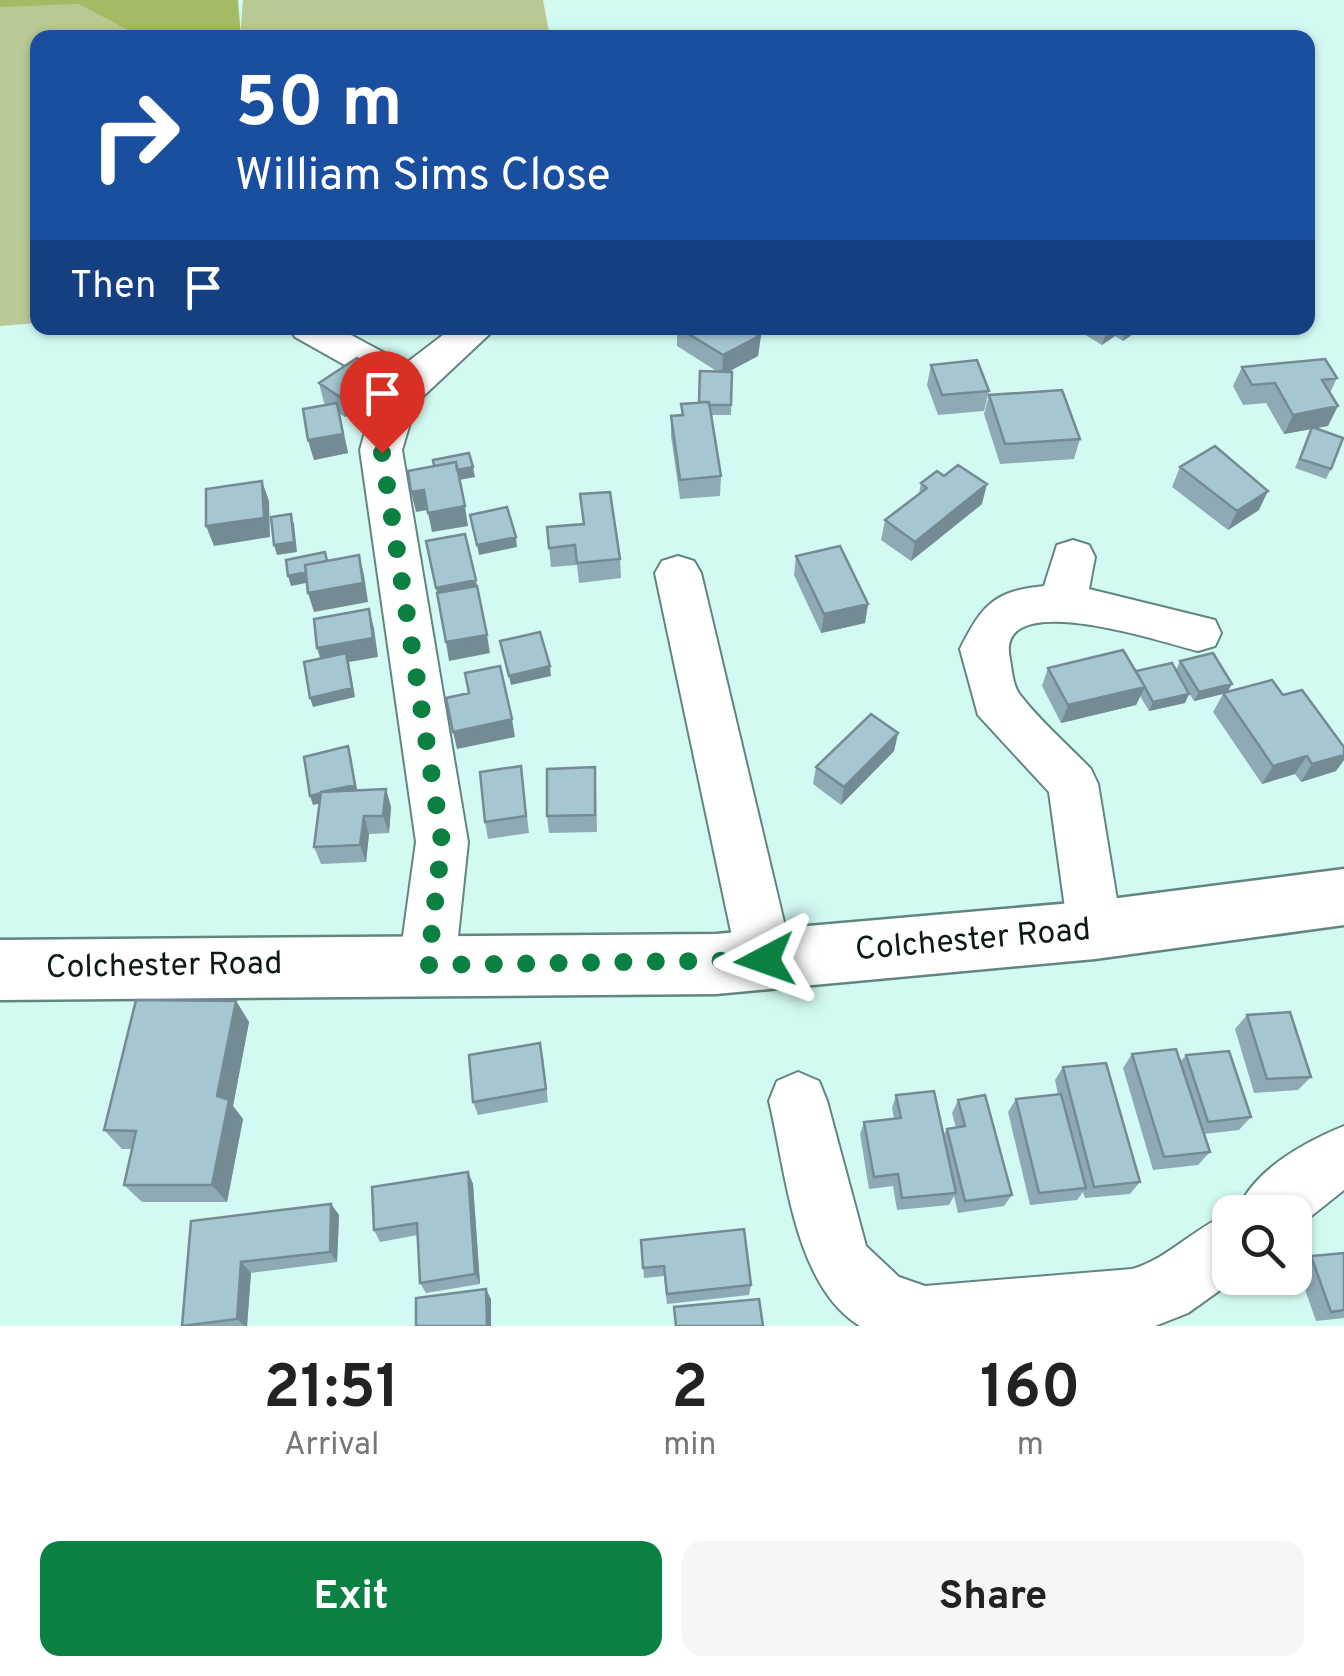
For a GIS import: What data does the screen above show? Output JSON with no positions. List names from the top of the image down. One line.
{"streets":{"main road":["Colchester Road"]},"page":{"turn":["50 m","William Sims Close"],"then":"Then","eta":["21:51","Arrival","2","min","160","m"],"buttons":["Exit","Share"]}}
